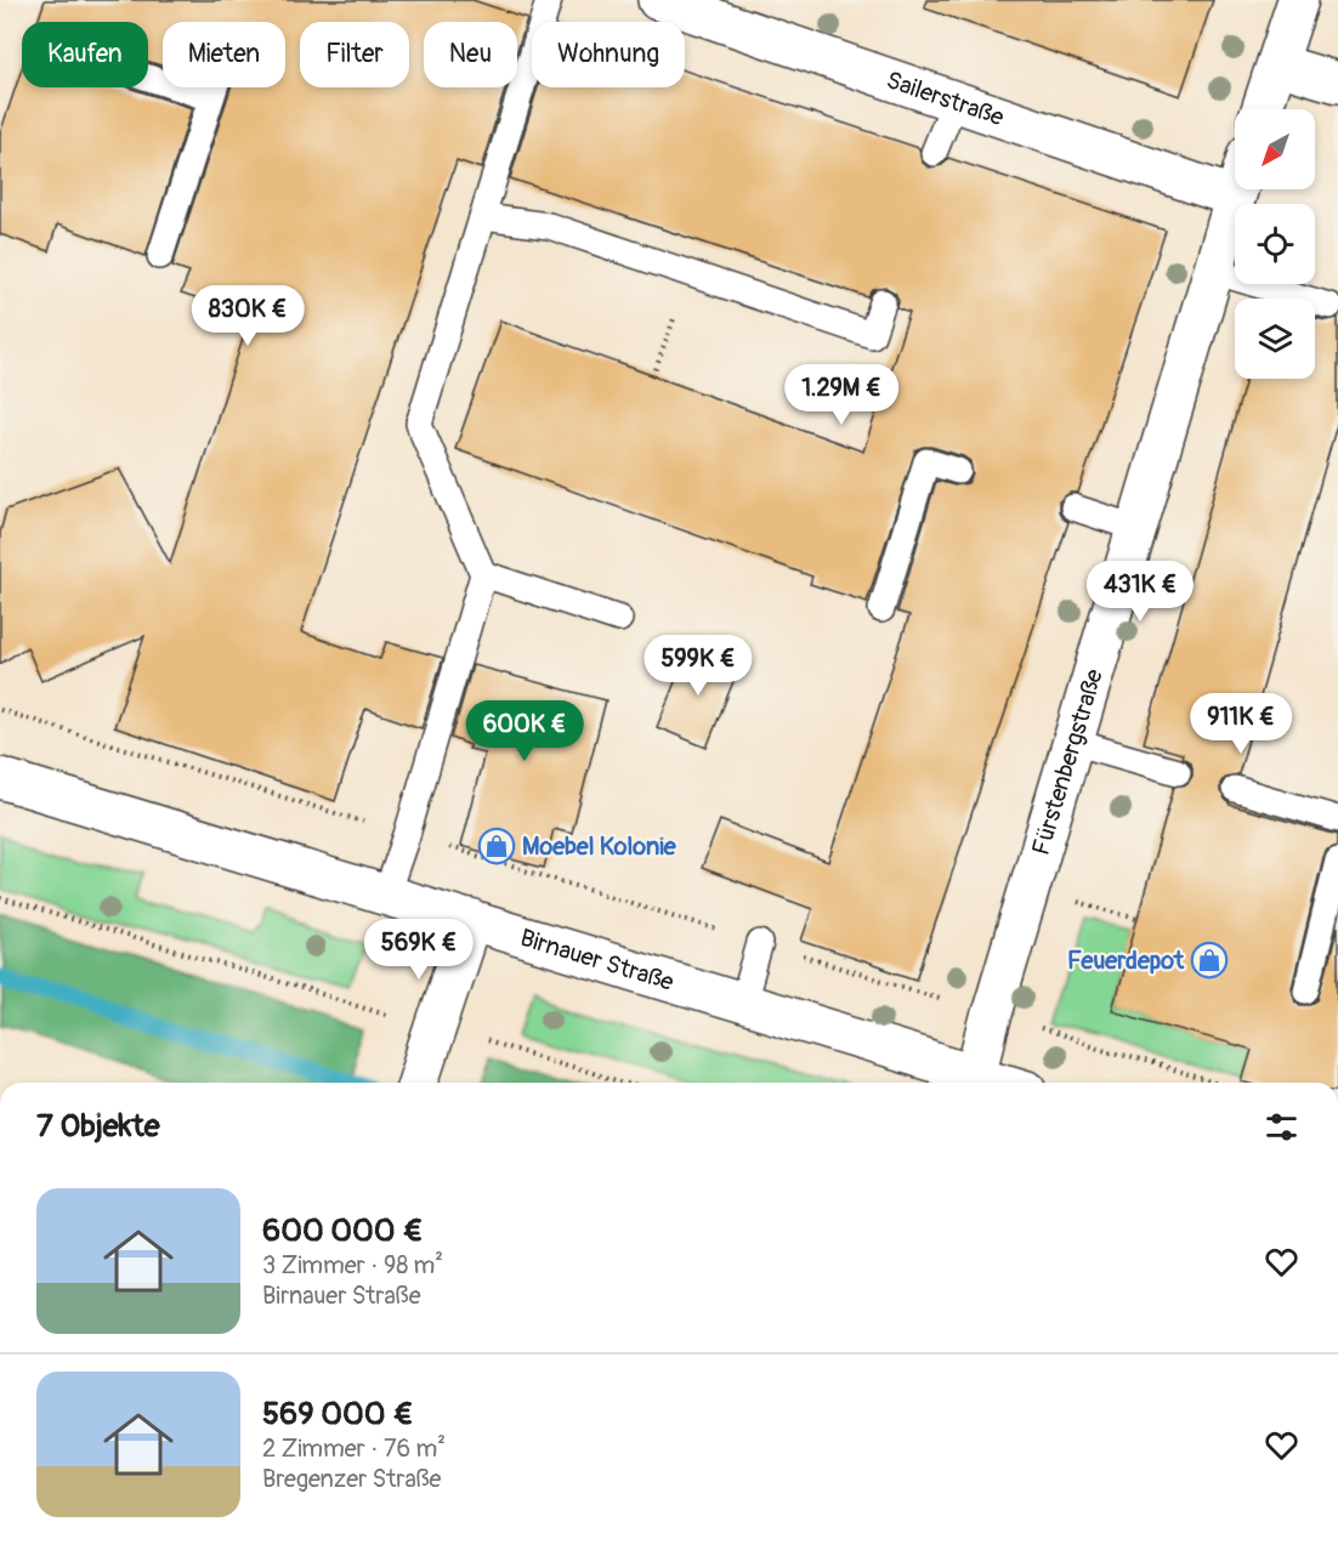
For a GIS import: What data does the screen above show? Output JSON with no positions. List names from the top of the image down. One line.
{"streets":{"street":["Sailerstraße","Fürstenbergstraße","Birnauer Straße"]},"crossings":[["Sailerstraße","Fürstenbergstraße"],["Fürstenbergstraße","Birnauer Straße"]],"places":{"shop":["Moebel Kolonie","Feuerdepot"]},"north":"bottom left","page":{"chip":["Kaufen","Mieten","Filter","Neu","Wohnung"],"price":["830K €","1.29M €","431K €","599K €","911K €","600K €","569K €"],"heading":"7 Objekte","list":[{"name":"600 000 €","note":"3 Zimmer · 98 m² · Birnauer Straße"},{"name":"569 000 €","note":"2 Zimmer · 76 m² · Bregenzer Straße"}]}}
